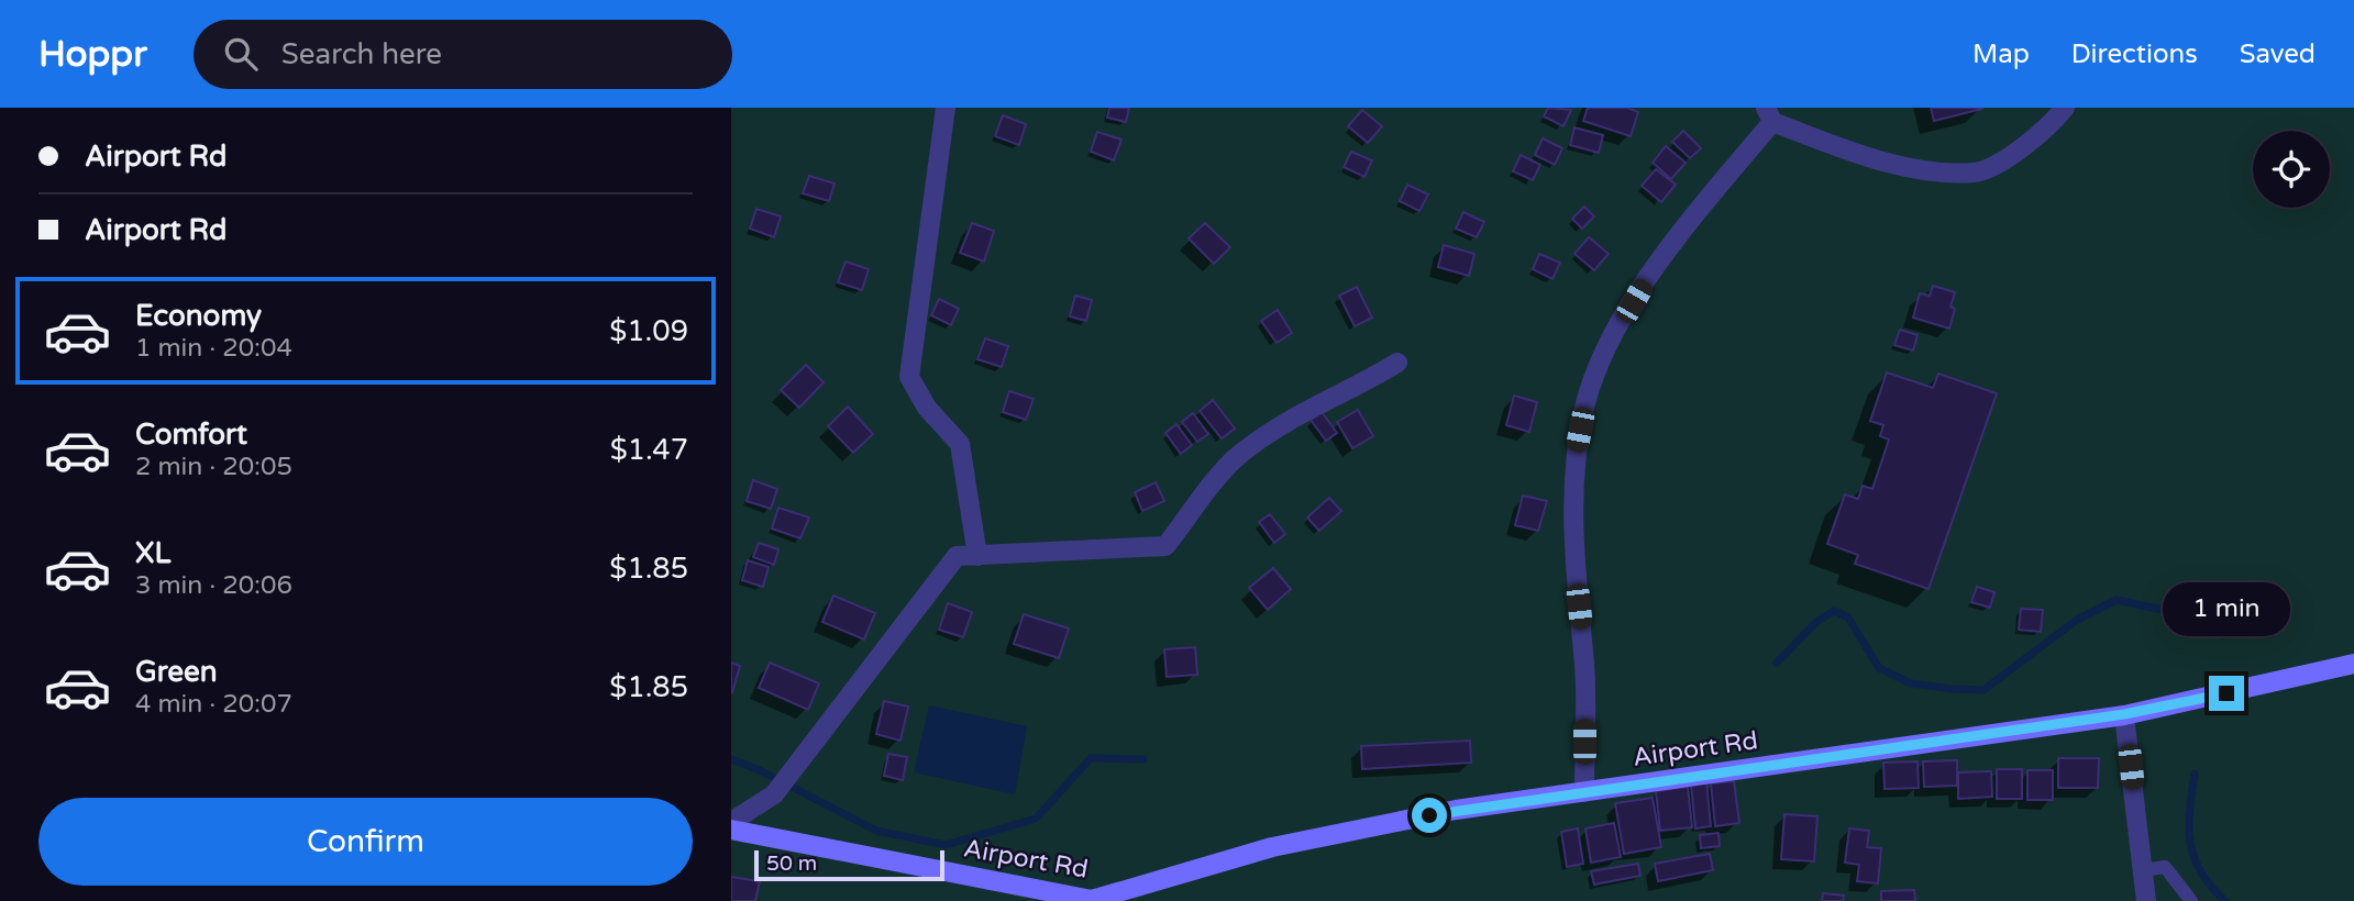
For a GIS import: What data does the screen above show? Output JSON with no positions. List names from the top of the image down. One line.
{"streets":{"main road":["Airport Rd"]},"scale_bar":"50 m","page":{"header":"Hoppr","search":"Search here","nav":["Map","Directions","Saved"],"banner":["Airport Rd","Airport Rd"],"list":[{"name":"Economy","note":"1 min · 20:04","value":"$1.09"},{"name":"Comfort","note":"2 min · 20:05","value":"$1.47"},{"name":"XL","note":"3 min · 20:06","value":"$1.85"},{"name":"Green","note":"4 min · 20:07","value":"$1.85"}],"bubble":"1 min","buttons":"Confirm","scale":"50 m"}}
